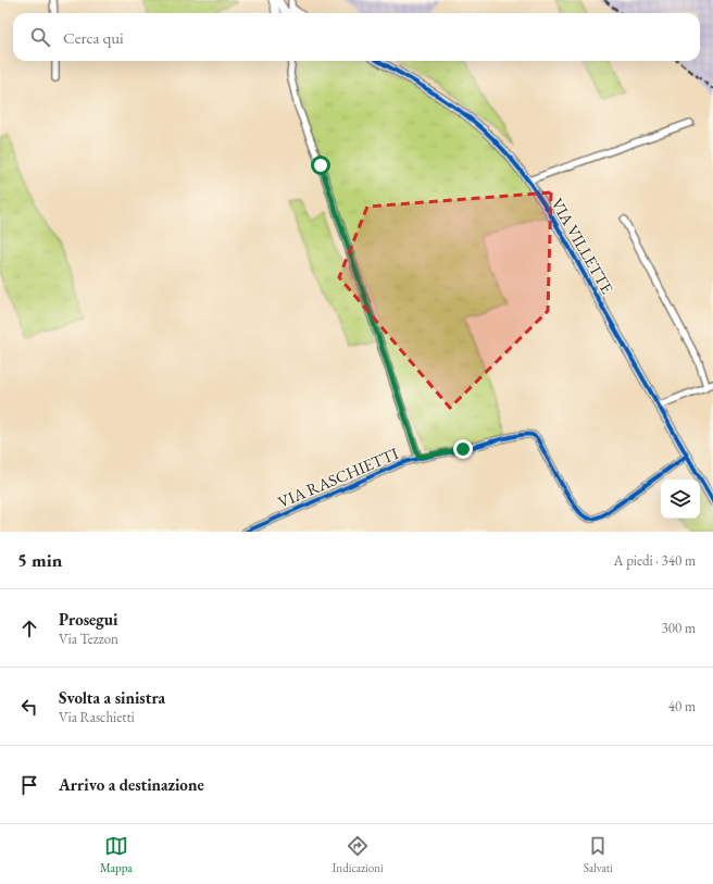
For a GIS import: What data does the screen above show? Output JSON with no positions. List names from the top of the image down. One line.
{"streets":{"street":["VIA VILLETTE","VIA RASCHIETTI"]},"crossings":[["VIA VILLETTE","VIA RASCHIETTI"]],"page":{"search":"Cerca qui","heading":["5 min","A piedi · 340 m"],"list":[["Prosegui","Via Tezzon","300 m"],["Svolta a sinistra","Via Raschietti","40 m"],"Arrivo a destinazione"],"nav":["Mappa","Indicazioni","Salvati"]}}
